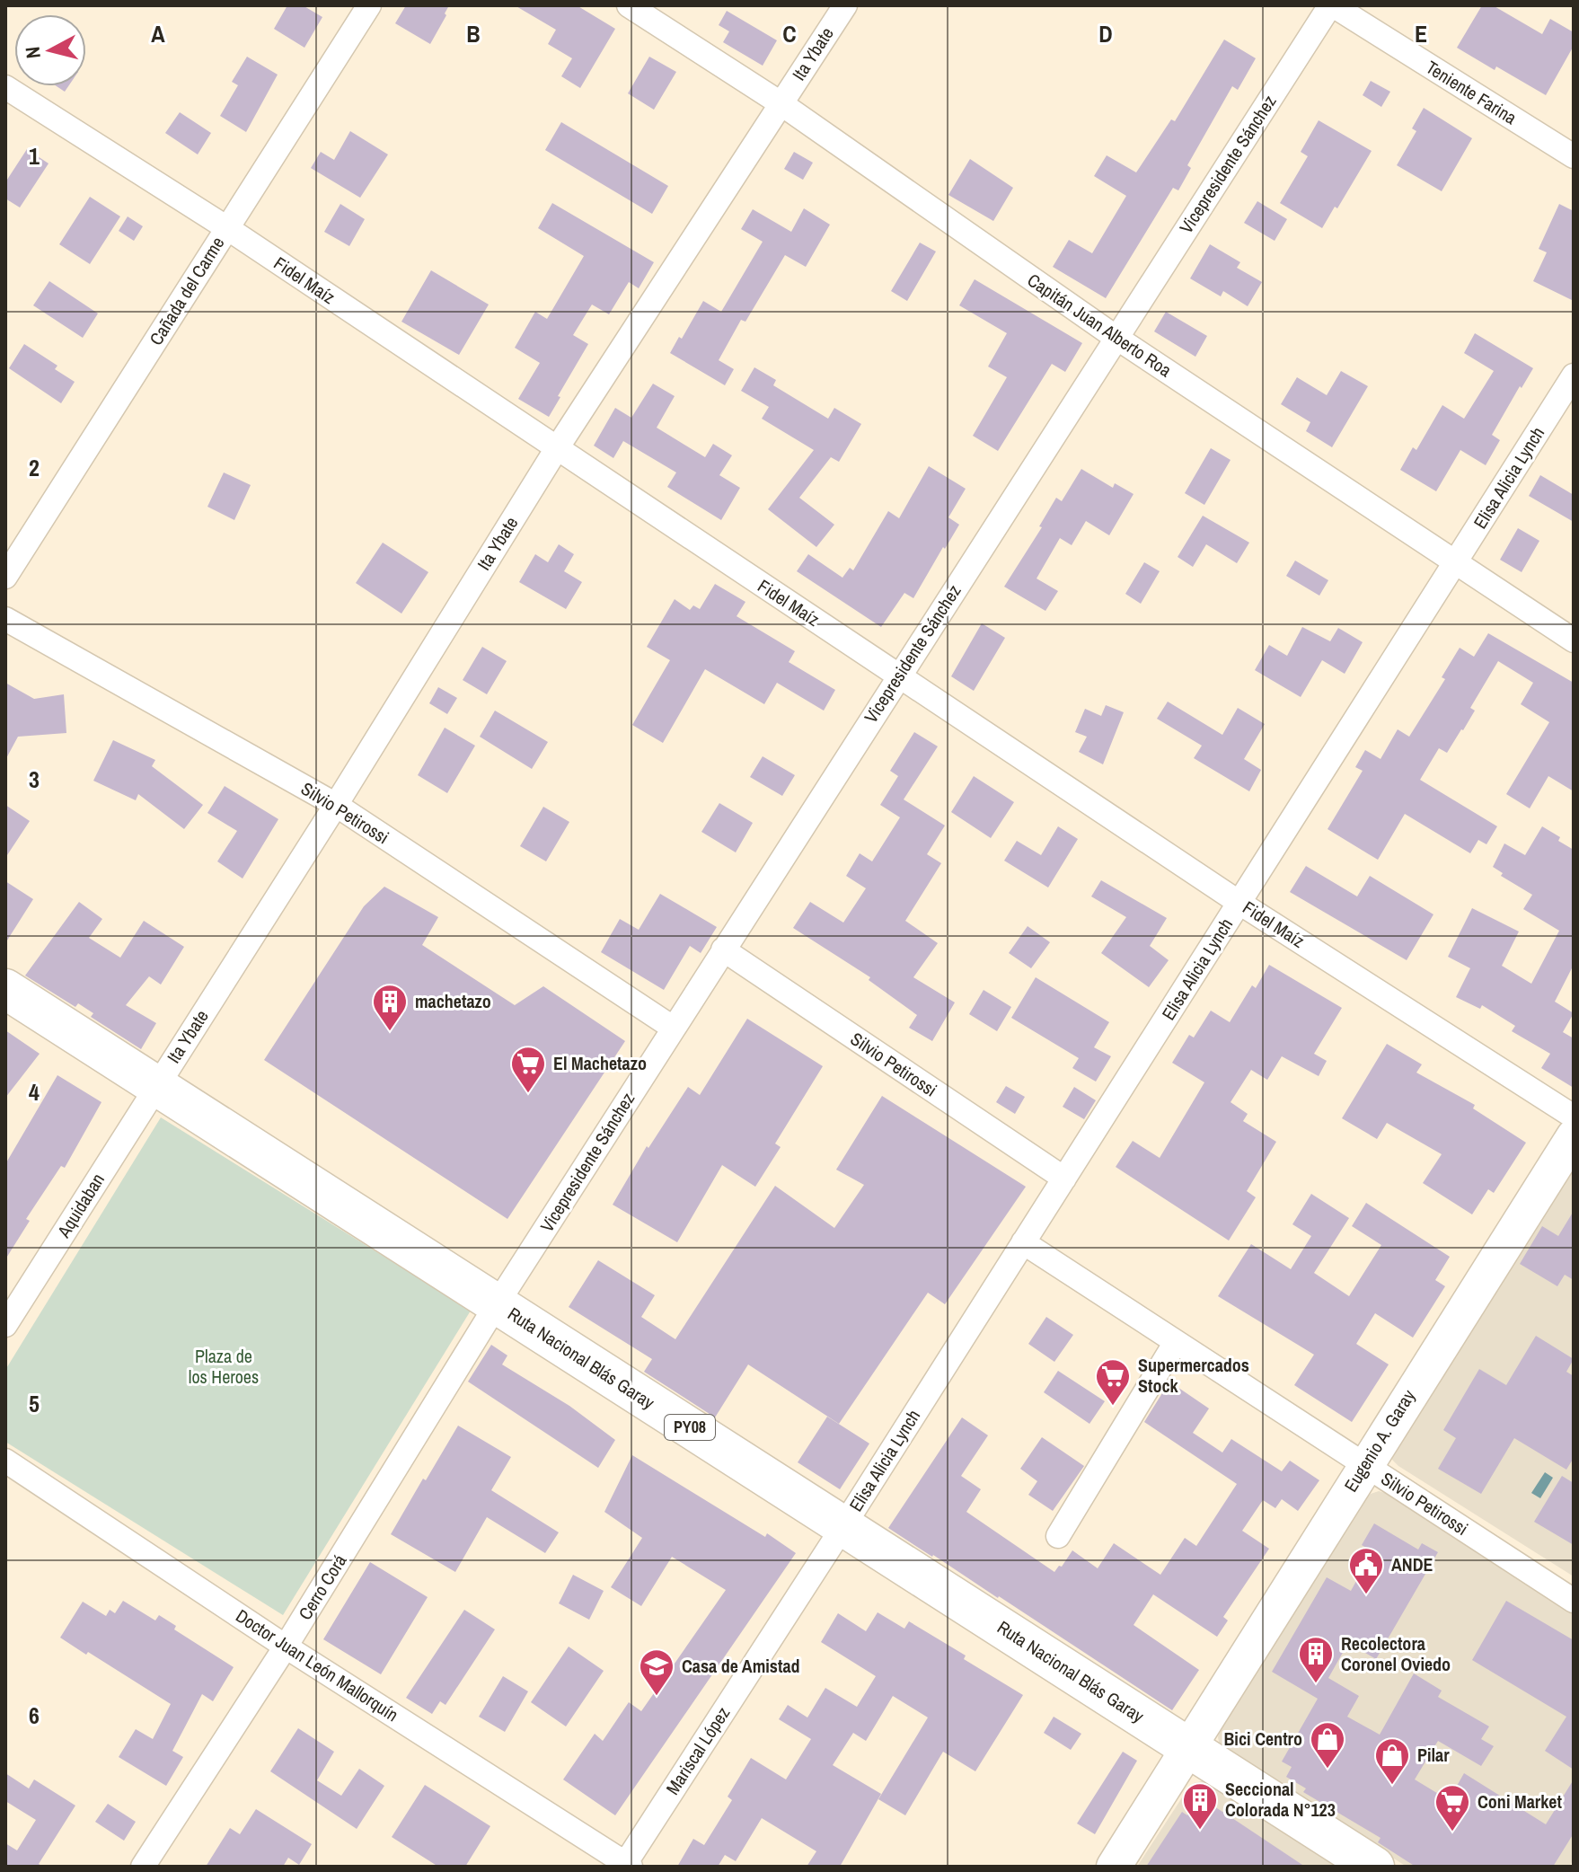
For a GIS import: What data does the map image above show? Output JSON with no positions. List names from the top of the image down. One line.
{"streets":{"highway":["Ruta Nacional Blás Garay","PY08"],"street":["Ita Ybate","Teniente Farina","Vicepresidente Sánchez","Fidel Maíz","Cañada del Carme","Capitán Juan Alberto Roa","Elisa Alicia Lynch","Silvio Petirossi","Aquidaban","Eugenio A. Garay","Cerro Corá","Doctor Juan León Mallorquín","Mariscal López"]},"crossings":[["Ita Ybate","Fidel Maíz"],["Ita Ybate","Capitán Juan Alberto Roa"],["Ita Ybate","Silvio Petirossi"],["Ita Ybate","Aquidaban"],["Ita Ybate","Ruta Nacional Blás Garay"],["Teniente Farina","Vicepresidente Sánchez"],["Vicepresidente Sánchez","Fidel Maíz"],["Vicepresidente Sánchez","Capitán Juan Alberto Roa"],["Vicepresidente Sánchez","Silvio Petirossi"],["Vicepresidente Sánchez","Ruta Nacional Blás Garay"],["Vicepresidente Sánchez","Cerro Corá"],["Fidel Maíz","Cañada del Carme"],["Fidel Maíz","Elisa Alicia Lynch"],["Capitán Juan Alberto Roa","Elisa Alicia Lynch"],["Elisa Alicia Lynch","Silvio Petirossi"],["Elisa Alicia Lynch","Ruta Nacional Blás Garay"],["Elisa Alicia Lynch","Mariscal López"],["Silvio Petirossi","Eugenio A. Garay"],["Aquidaban","Ruta Nacional Blás Garay"],["Ruta Nacional Blás Garay","Eugenio A. Garay"],["Ruta Nacional Blás Garay","Cerro Corá"],["Ruta Nacional Blás Garay","Mariscal López"],["Cerro Corá","Doctor Juan León Mallorquín"],["Doctor Juan León Mallorquín","Mariscal López"]],"parks":["Plaza de los Heroes"],"places":{"building":["machetazo","Recolectora Coronel Oviedo","Seccional Colorada N°123"],"supermarket":["El Machetazo","Supermercados Stock","Coni Market"],"public building":["ANDE"],"school or university":["Casa de Amistad"],"shop":["Bici Centro","Pilar"]},"north":"left","grid":{"columns":["A","B","C","D","E"],"rows":["1","2","3","4","5","6"]}}
